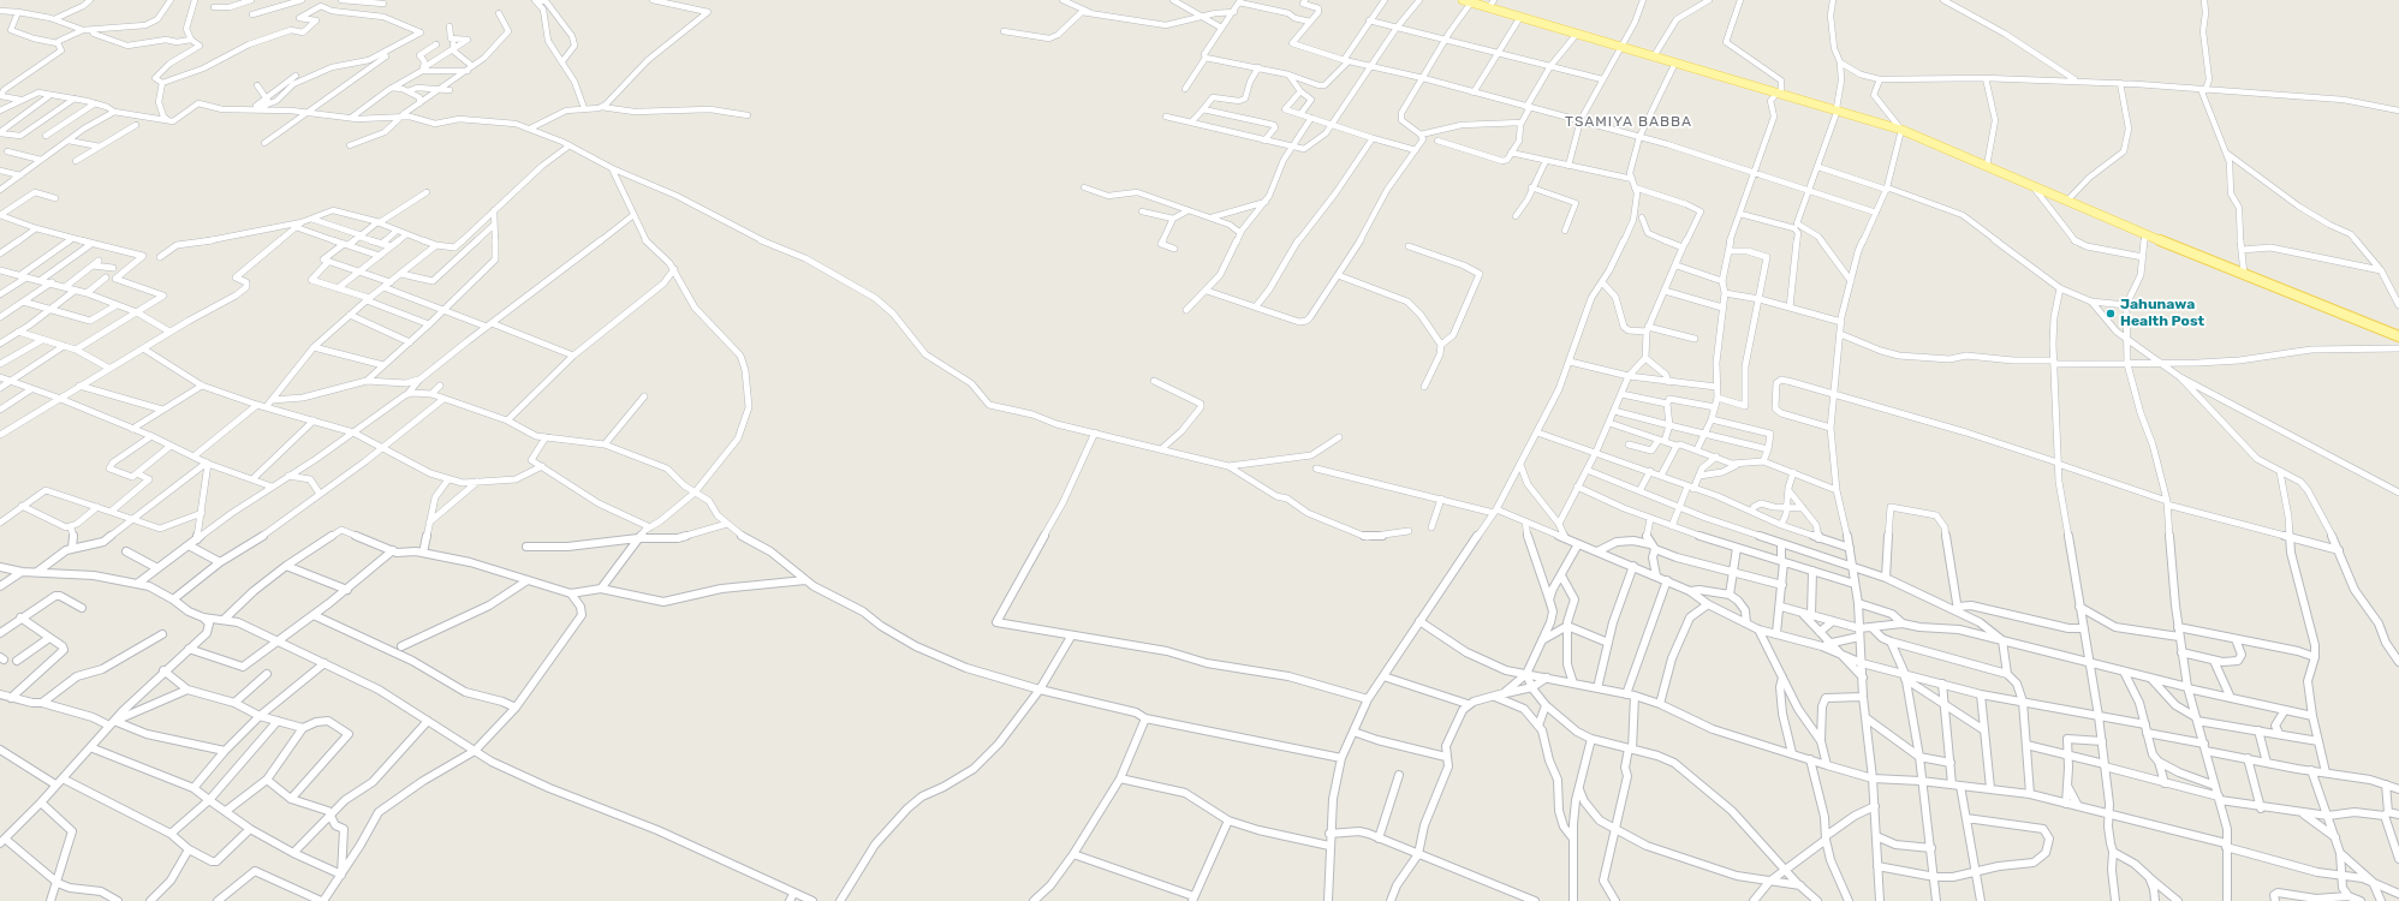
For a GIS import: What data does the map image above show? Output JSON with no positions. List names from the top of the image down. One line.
{"districts":["TSAMIYA BABBA"],"places":["Jahunawa Health Post"]}
